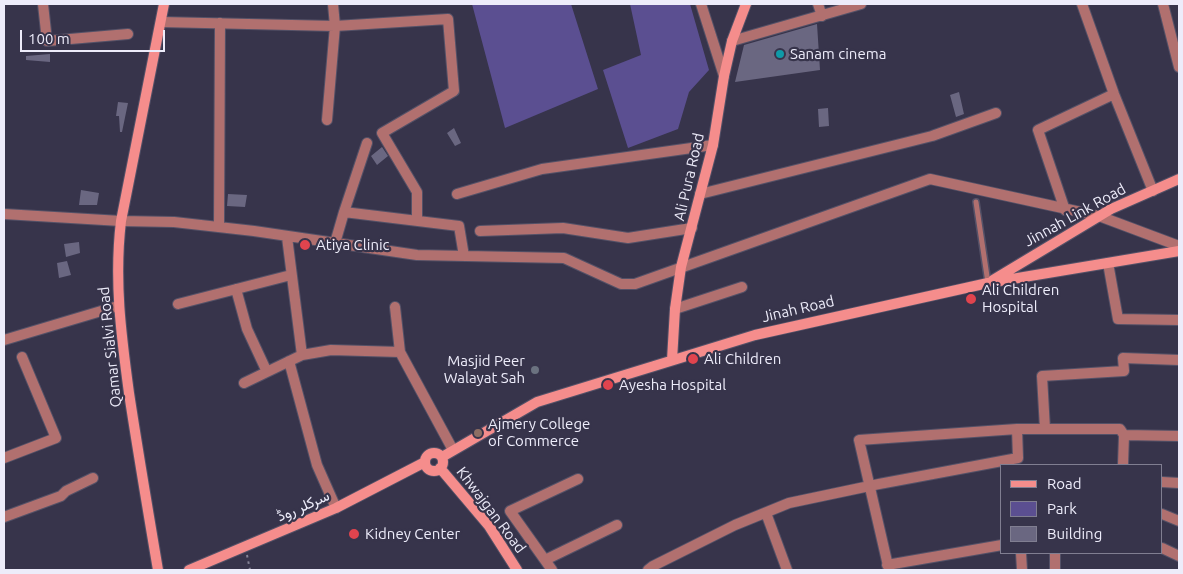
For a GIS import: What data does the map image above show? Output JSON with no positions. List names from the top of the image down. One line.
{"streets":{"street":["Ali Pura Road","Jinnah Link Road","Jinah Road","Qamar Sialvi Road","سرکلر روڈ","Khwajgan Road"]},"crossings":[["Ali Pura Road","Jinah Road"],["Jinnah Link Road","Jinah Road"],["Jinah Road","سرکلر روڈ"],["Jinah Road","Khwajgan Road"],["سرکلر روڈ","Khwajgan Road"]],"places":["Sanam cinema","Atiya Clinic","Ali Children Hospital","Ali Children","Masjid Peer Walayat Sah","Ayesha Hospital","Ajmery College of Commerce","Kidney Center"],"legend":["Road","Park","Building"],"scale_bar":"100 m"}
